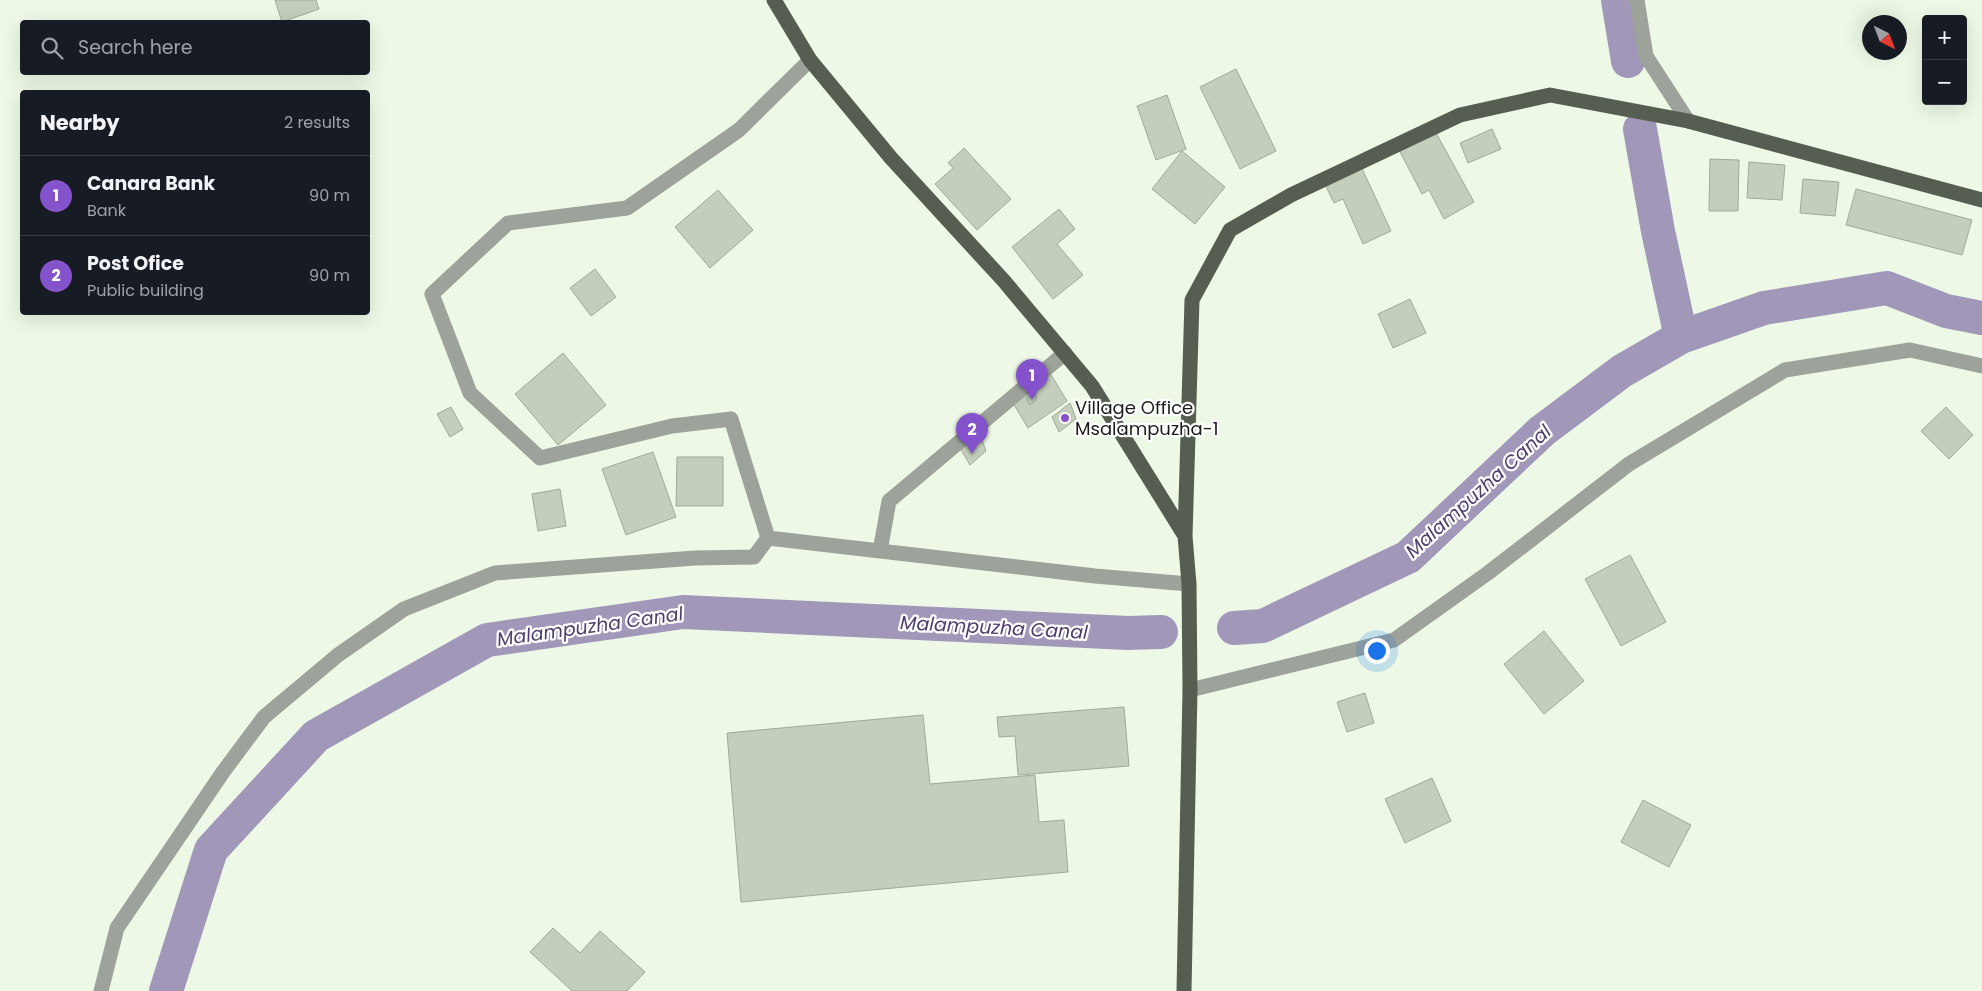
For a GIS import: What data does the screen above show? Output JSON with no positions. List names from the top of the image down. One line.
{"water":["Malampuzha Canal"],"places":["Village Office Msalampuzha-1"],"north":"bottom right","page":{"map_buttons":["+","−"],"search":"Search here","heading":["Nearby","2 results"],"list":[{"mark":"1","name":"Canara Bank","note":"Bank","value":"90 m"},{"mark":"2","name":"Post Ofice","note":"Public building","value":"90 m"}],"pins":["1","2"]}}
